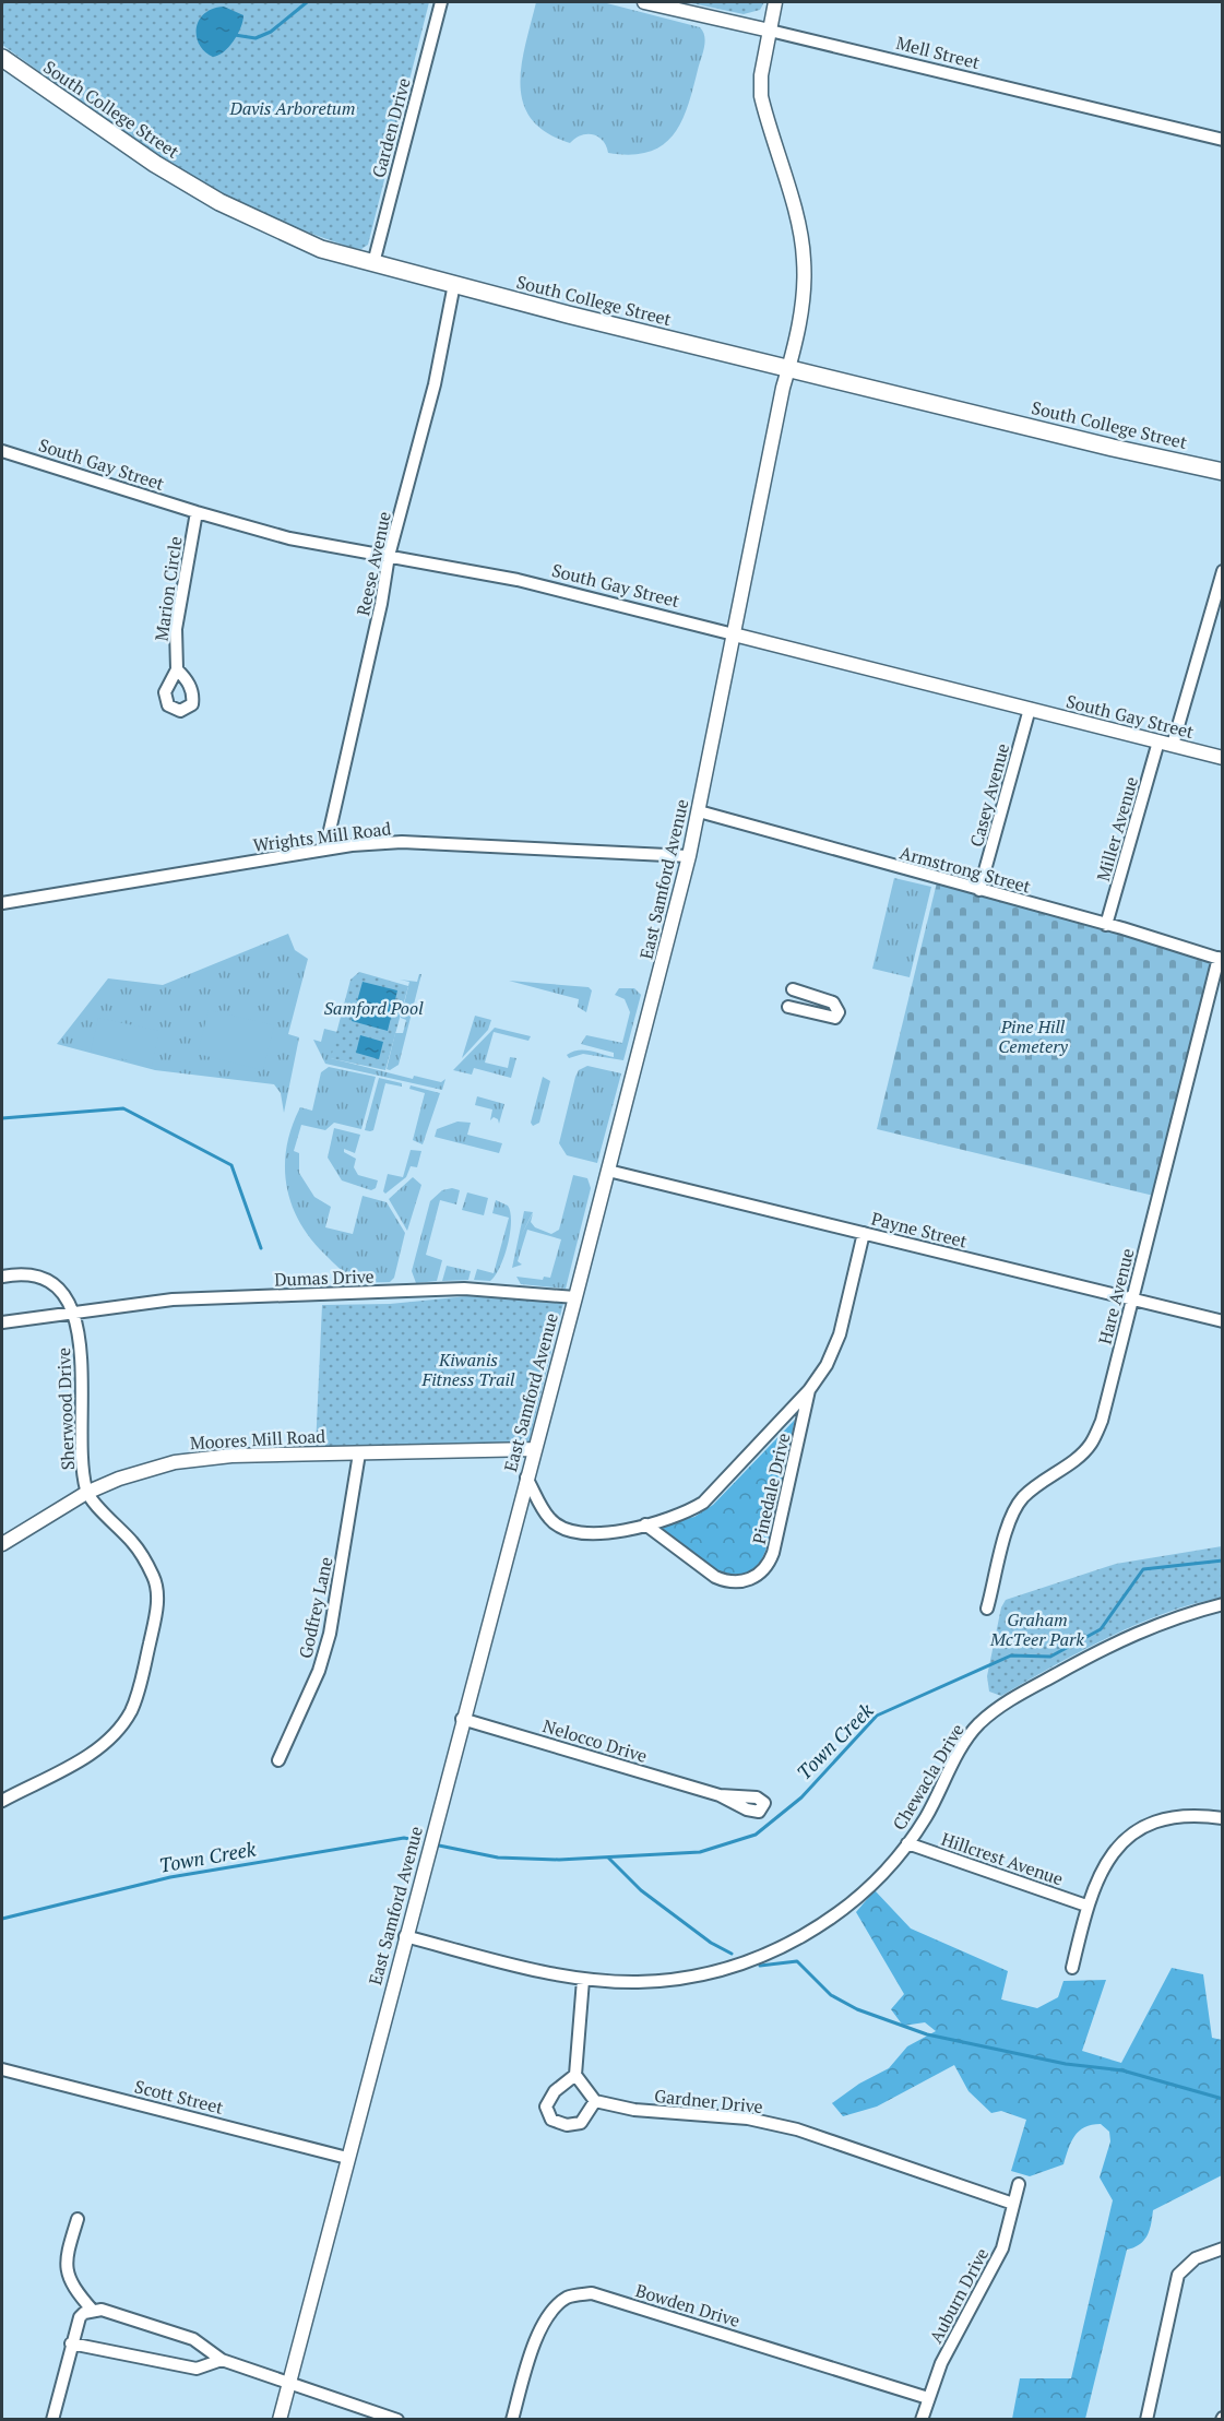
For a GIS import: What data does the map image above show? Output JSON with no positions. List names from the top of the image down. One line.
{"streets":{"main road":["South College Street"],"street":["Mell Street","Garden Drive","South Gay Street","Reese Avenue","Marion Circle","Casey Avenue","Miller Avenue","Wrights Mill Road","Armstrong Street","East Samford Avenue","Payne Street","Dumas Drive","Hare Avenue","Sherwood Drive","Moores Mill Road","Pinedale Drive","Godfrey Lane","Nelocco Drive","Chewacla Drive","Hillcrest Avenue","Scott Street","Gardner Drive","Auburn Drive","Bowden Drive"]},"crossings":[["Mell Street","East Samford Avenue"],["South College Street","Garden Drive"],["South College Street","Reese Avenue"],["South College Street","East Samford Avenue"],["South Gay Street","Reese Avenue"],["South Gay Street","Marion Circle"],["South Gay Street","Casey Avenue"],["South Gay Street","Miller Avenue"],["South Gay Street","East Samford Avenue"],["Reese Avenue","Wrights Mill Road"],["Casey Avenue","Armstrong Street"],["Miller Avenue","Armstrong Street"],["Wrights Mill Road","East Samford Avenue"],["Armstrong Street","East Samford Avenue"],["Armstrong Street","Hare Avenue"],["East Samford Avenue","Payne Street"],["East Samford Avenue","Dumas Drive"],["East Samford Avenue","Moores Mill Road"],["East Samford Avenue","Pinedale Drive"],["East Samford Avenue","Nelocco Drive"],["East Samford Avenue","Chewacla Drive"],["East Samford Avenue","Scott Street"],["Payne Street","Hare Avenue"],["Payne Street","Pinedale Drive"],["Dumas Drive","Sherwood Drive"],["Sherwood Drive","Moores Mill Road"],["Moores Mill Road","Godfrey Lane"],["Chewacla Drive","Hillcrest Avenue"],["Gardner Drive","Auburn Drive"],["Auburn Drive","Bowden Drive"]],"water":["Town Creek"],"parks":["Davis Arboretum","Samford Pool","Pine Hill Cemetery","Kiwanis Fitness Trail","Graham McTeer Park"]}
